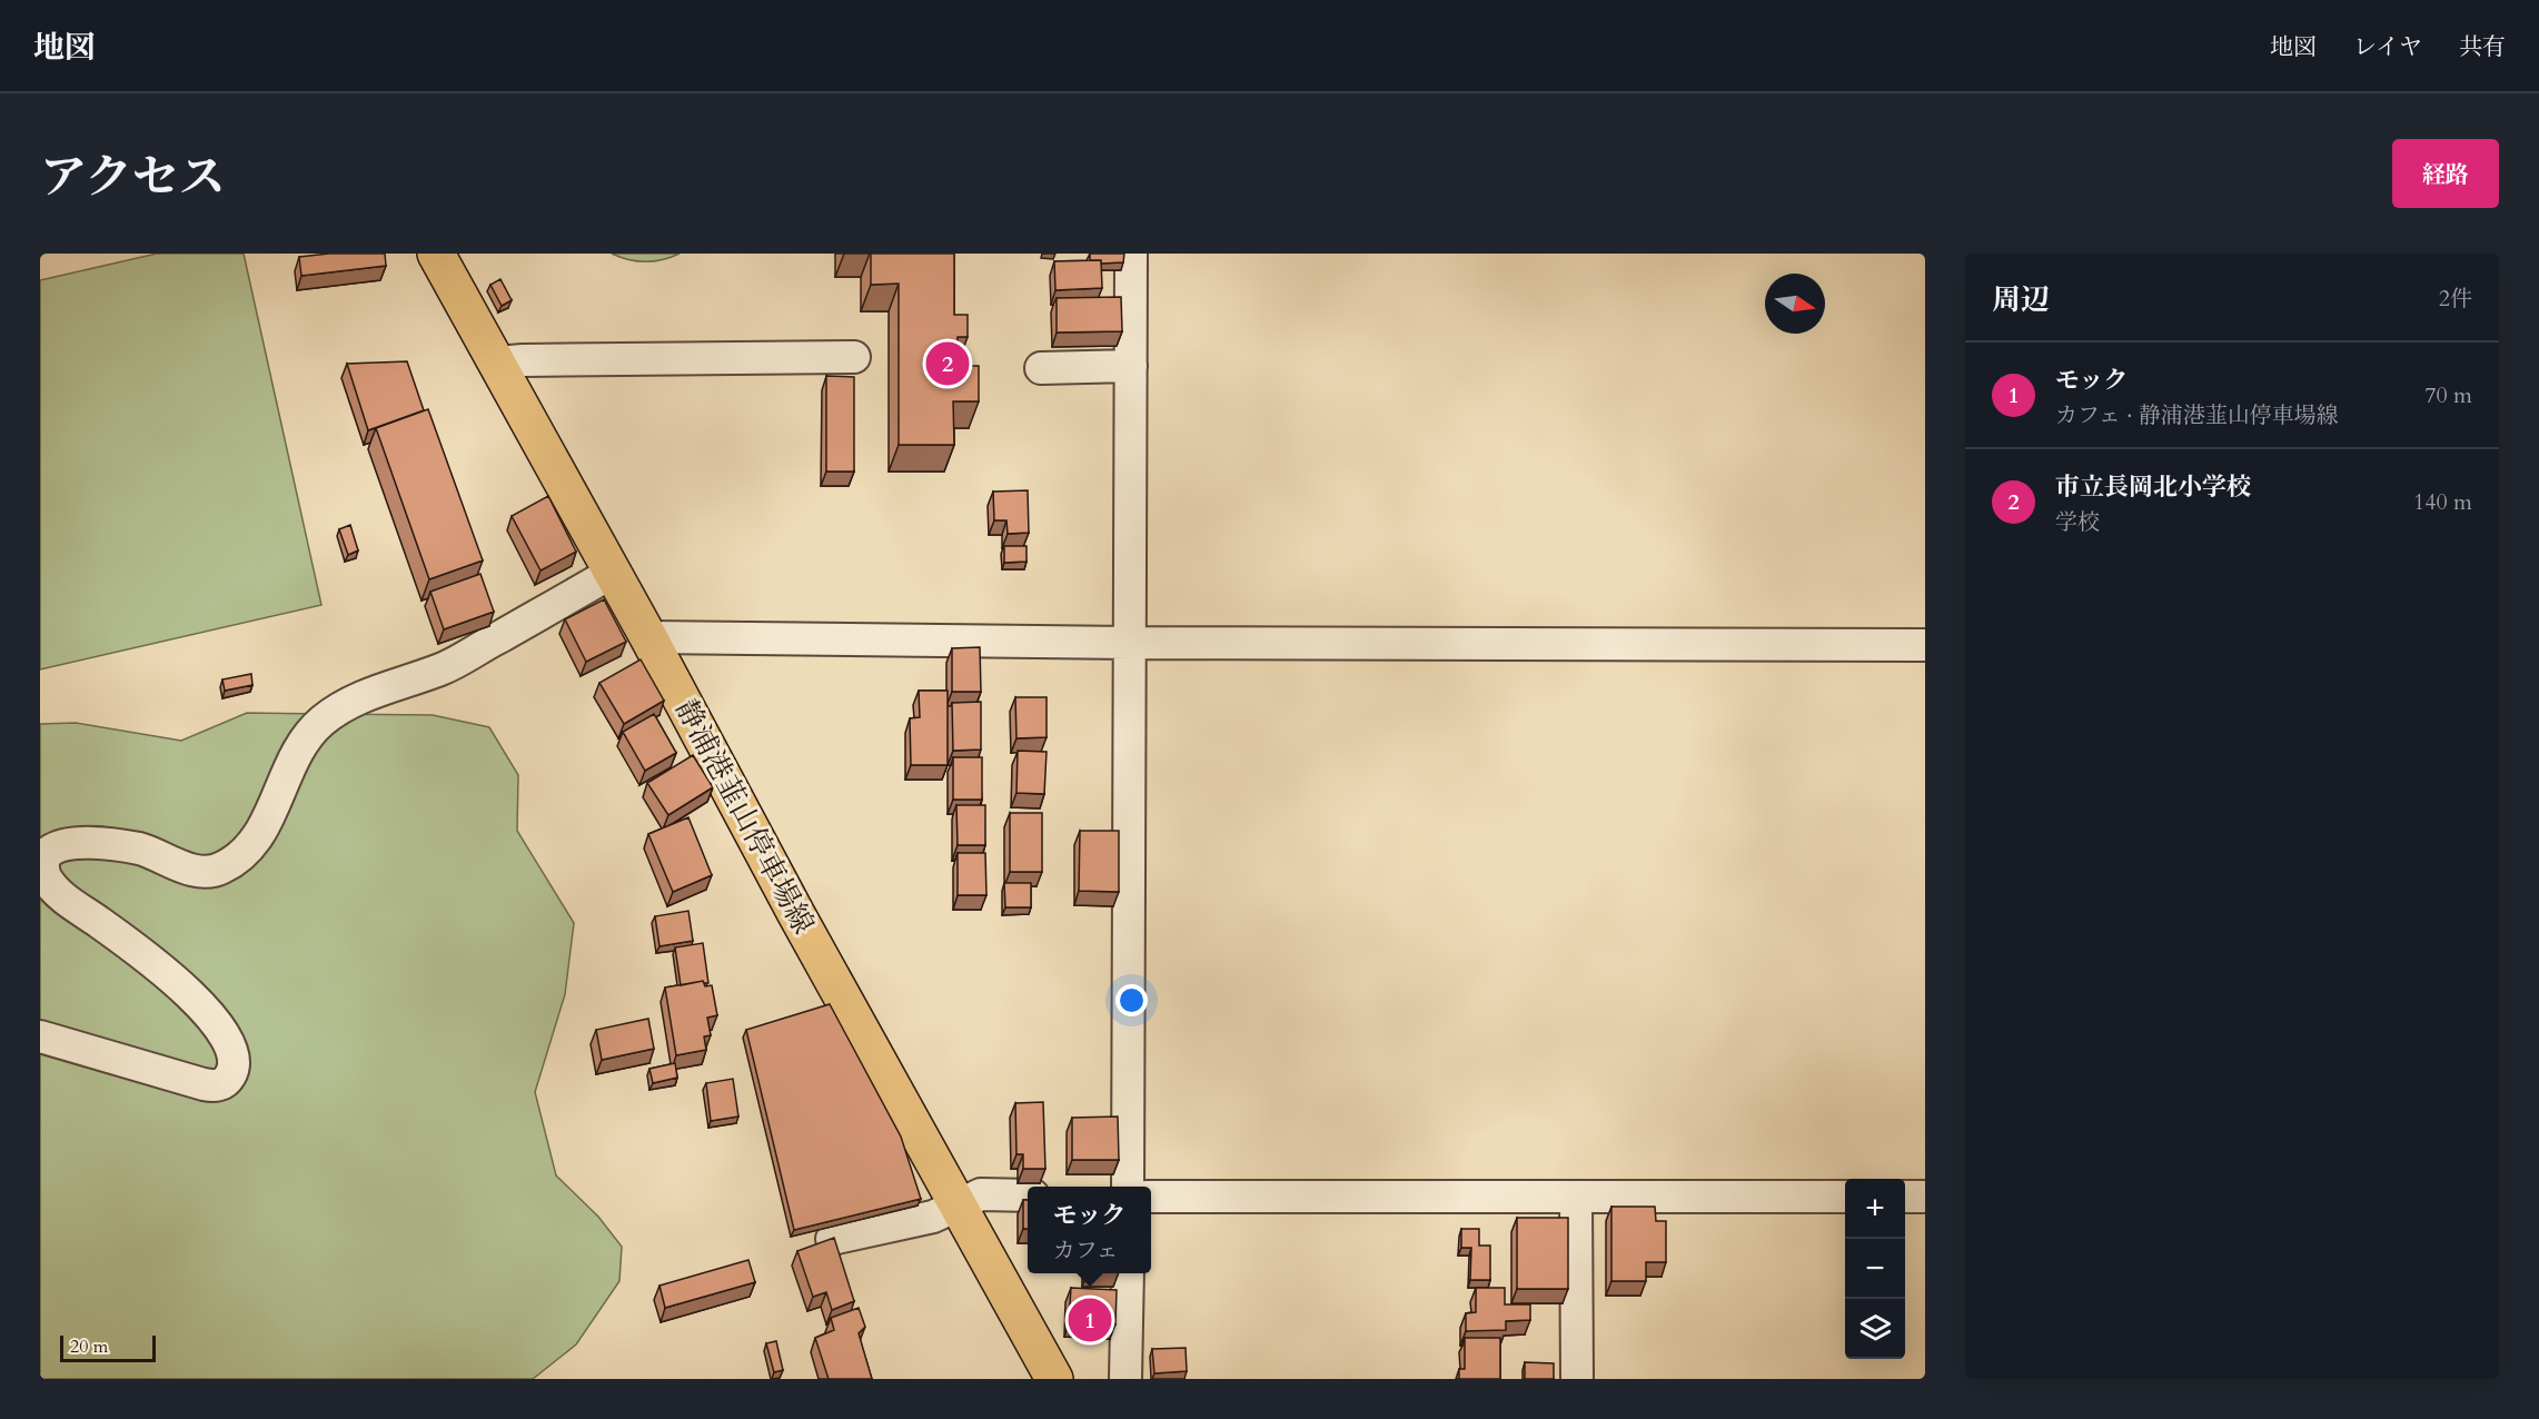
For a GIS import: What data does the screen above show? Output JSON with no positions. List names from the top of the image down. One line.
{"streets":{"main road":["静浦港韮山停車場線"]},"scale_bar":"20 m","north":"right","page":{"header":"地図","nav":["地図","レイヤ","共有"],"title":"アクセス","buttons":"経路","heading":["周辺","2件"],"pins":["2","1"],"list":[{"mark":"1","name":"モック","note":"カフェ · 静浦港韮山停車場線","value":"70 m"},{"mark":"2","name":"市立長岡北小学校","note":"学校","value":"140 m"}],"map_buttons":["+","−"],"popup":["モック","カフェ"],"scale":"20 m"}}
